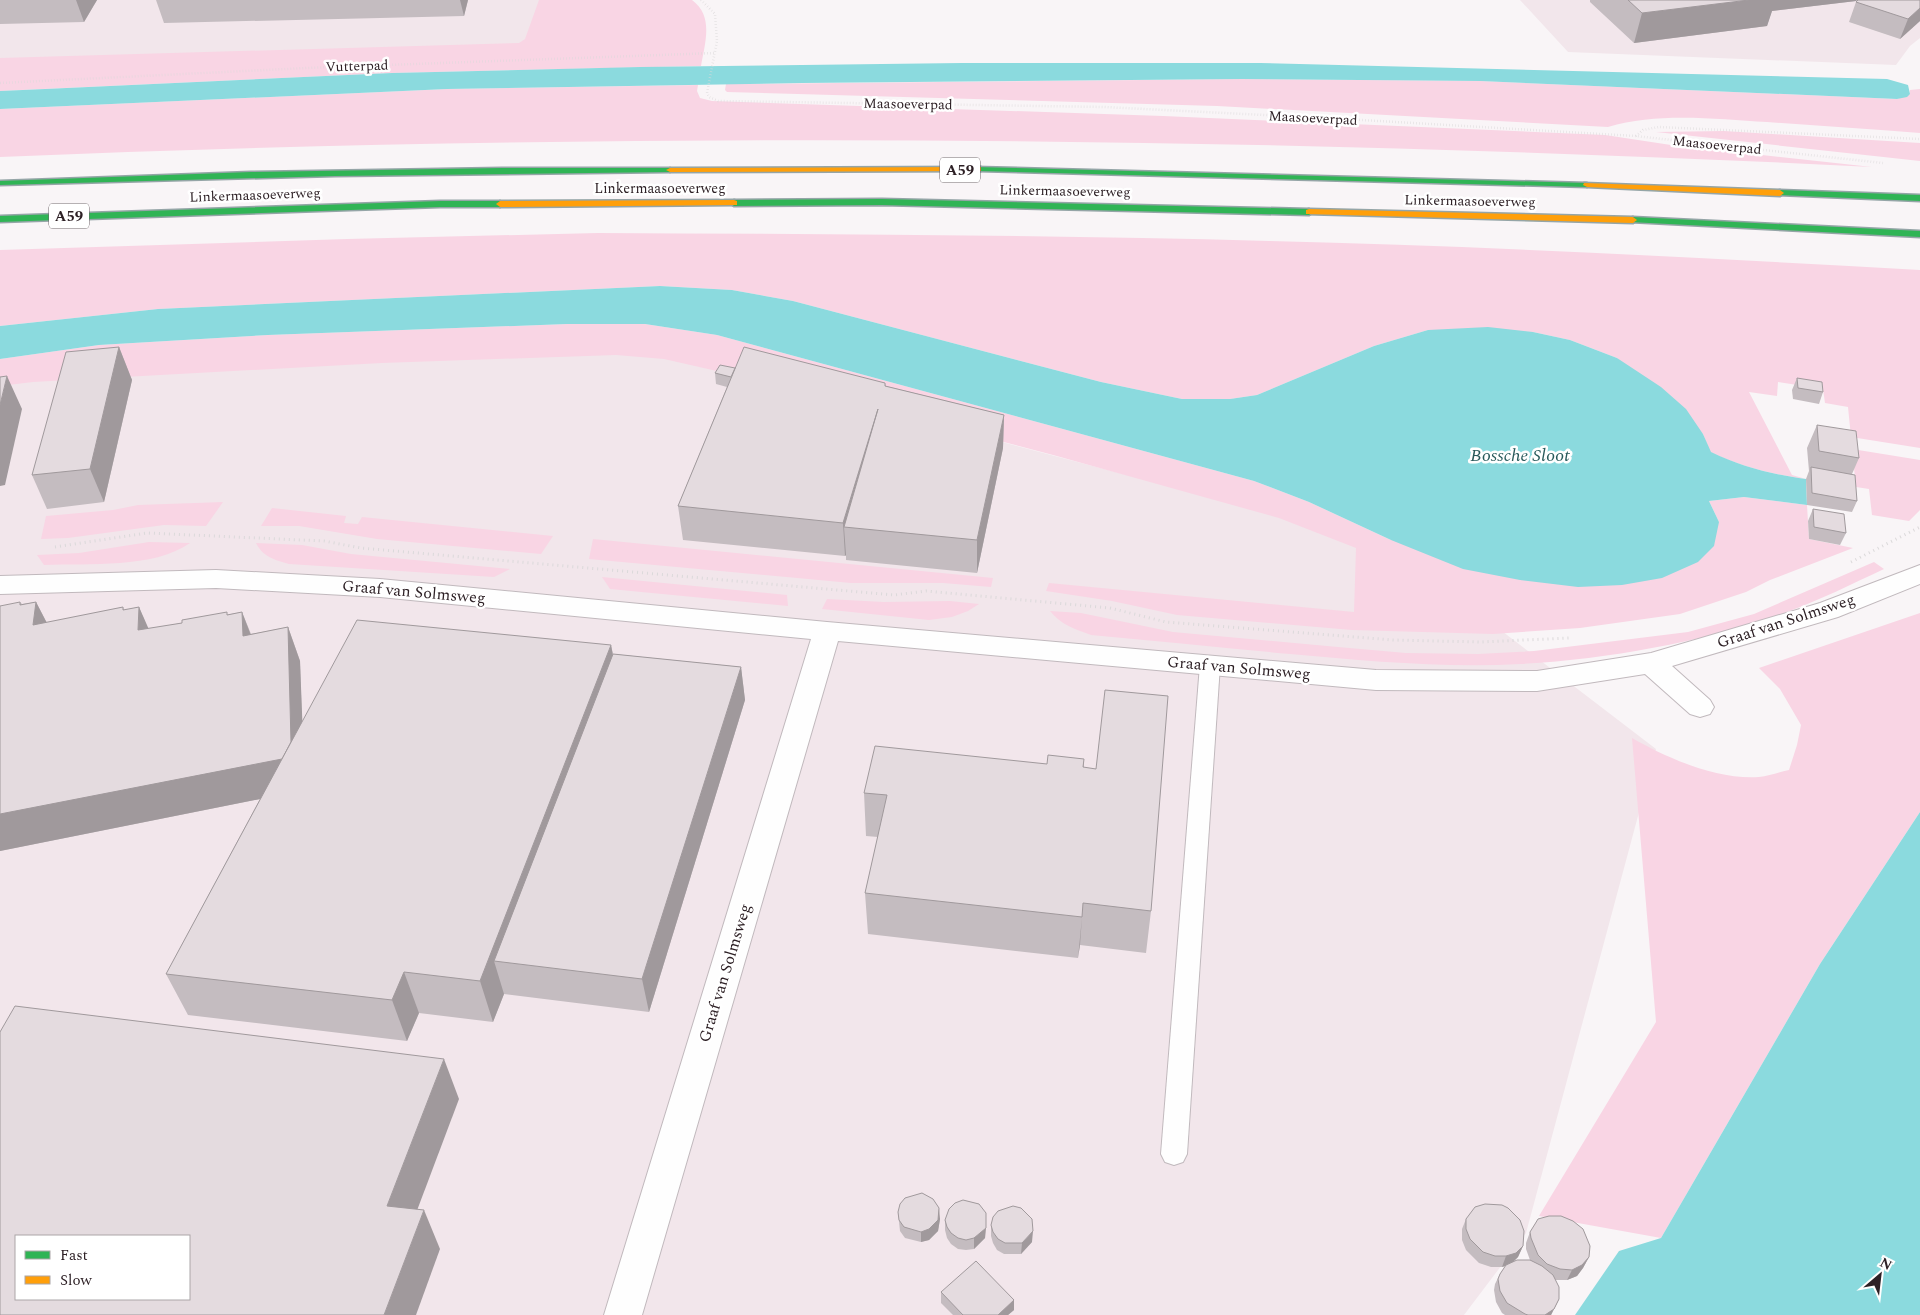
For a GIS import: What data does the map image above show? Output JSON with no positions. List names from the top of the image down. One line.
{"streets":{"highway":["A59","Linkermaasoeverweg"],"street":["Graaf van Solmsweg"],"path":["Vutterpad","Maasoeverpad"]},"crossings":[["Vutterpad","Maasoeverpad"]],"water":["Bossche Sloot"],"legend":["Fast","Slow"],"north":"top right"}
